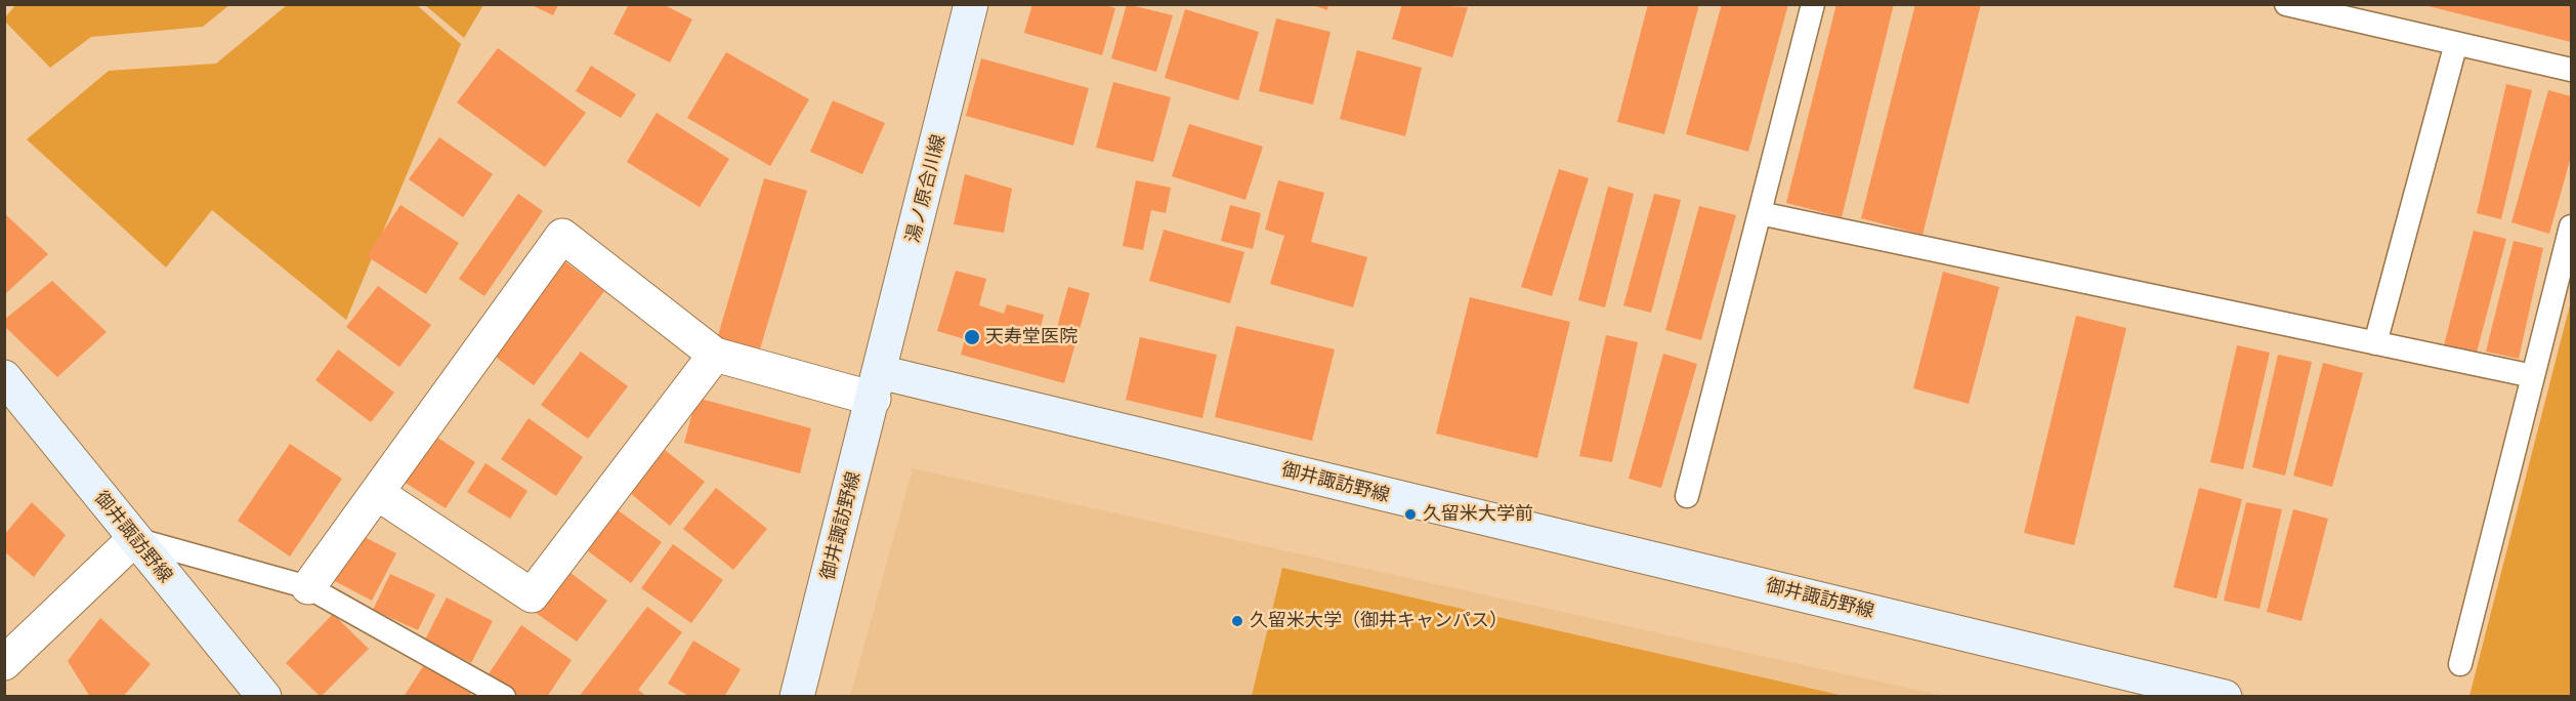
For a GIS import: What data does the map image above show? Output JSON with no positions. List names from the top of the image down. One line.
{"streets":{"main road":["湯ノ原合川線","御井諏訪野線"]},"crossings":[["湯ノ原合川線","御井諏訪野線"]],"places":["天寿堂医院","久留米大学前","久留米大学（御井キャンパス）"]}
